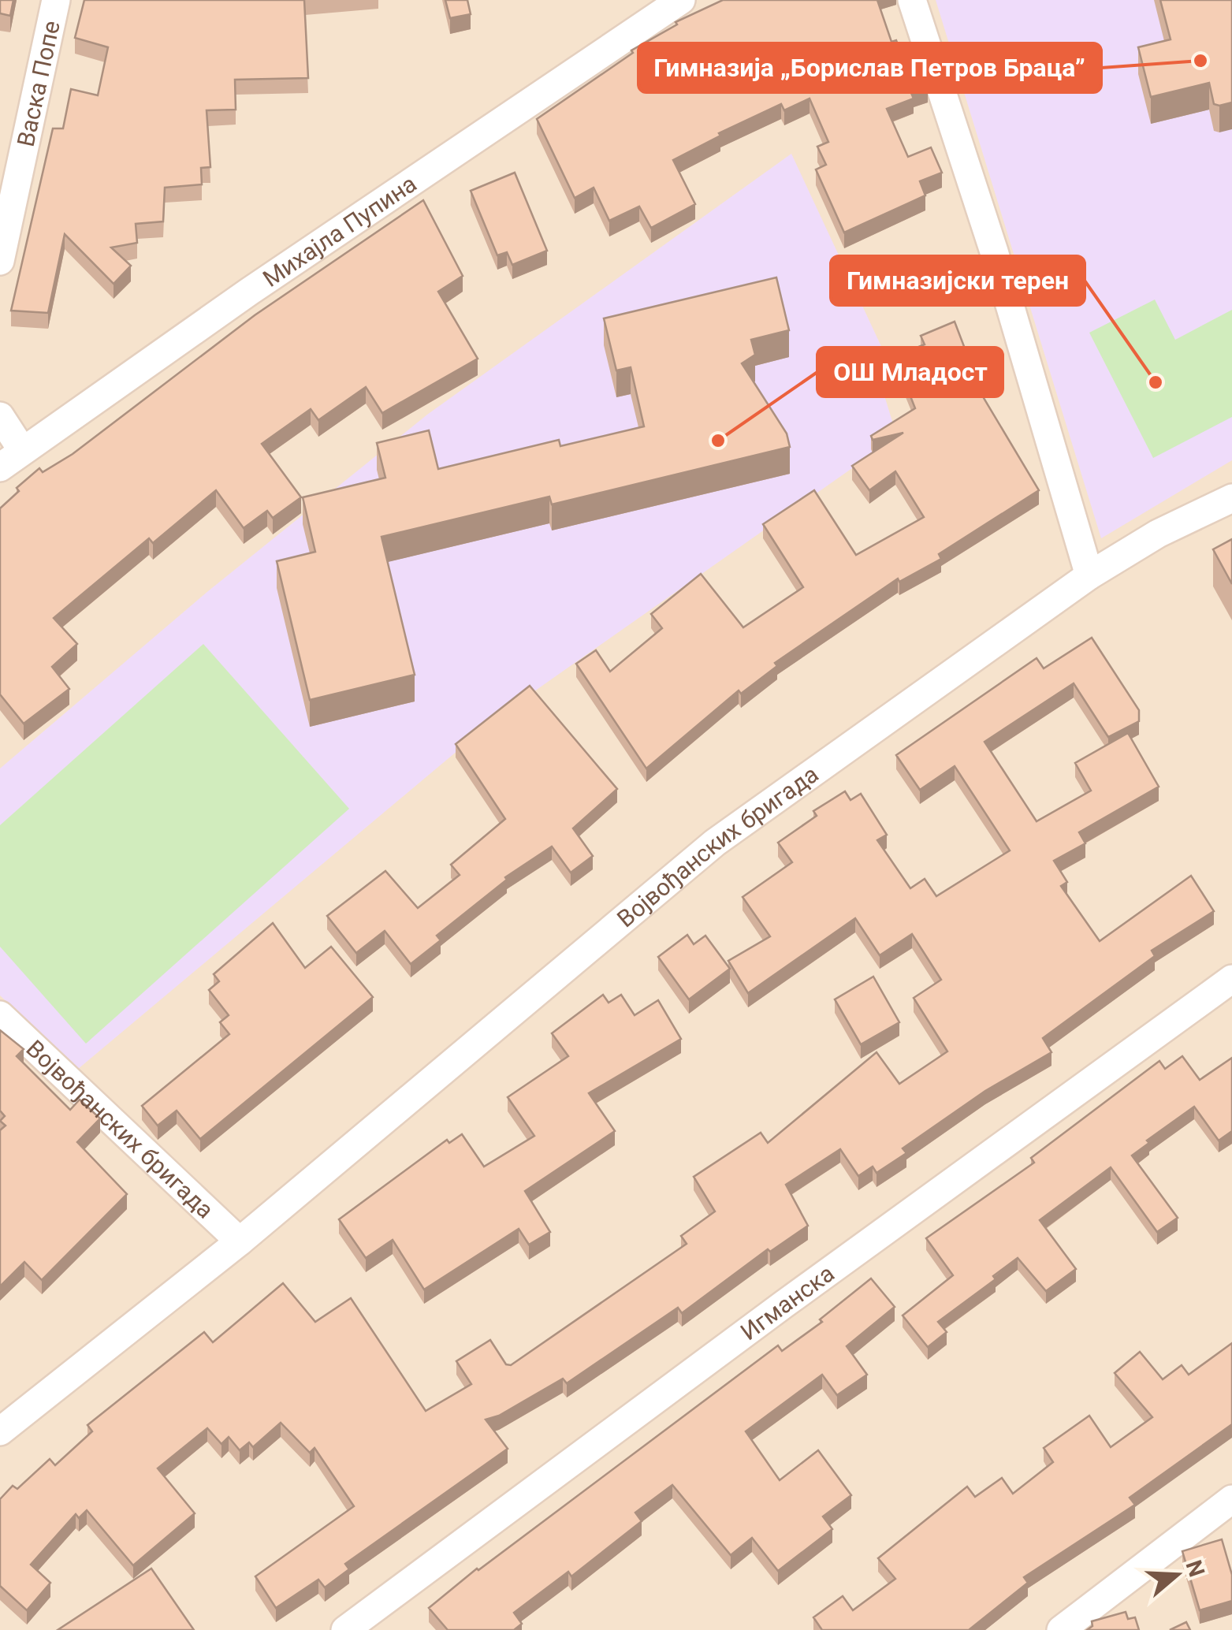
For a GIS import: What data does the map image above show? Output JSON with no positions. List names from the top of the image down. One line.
{"streets":{"street":["Васка Попе","Михајла Пупина","Војвођанских бригада","Игманска"]},"places":["Гимназија „Борислав Петров Браца”","Гимназијски терен","ОШ Младост"],"north":"right"}
